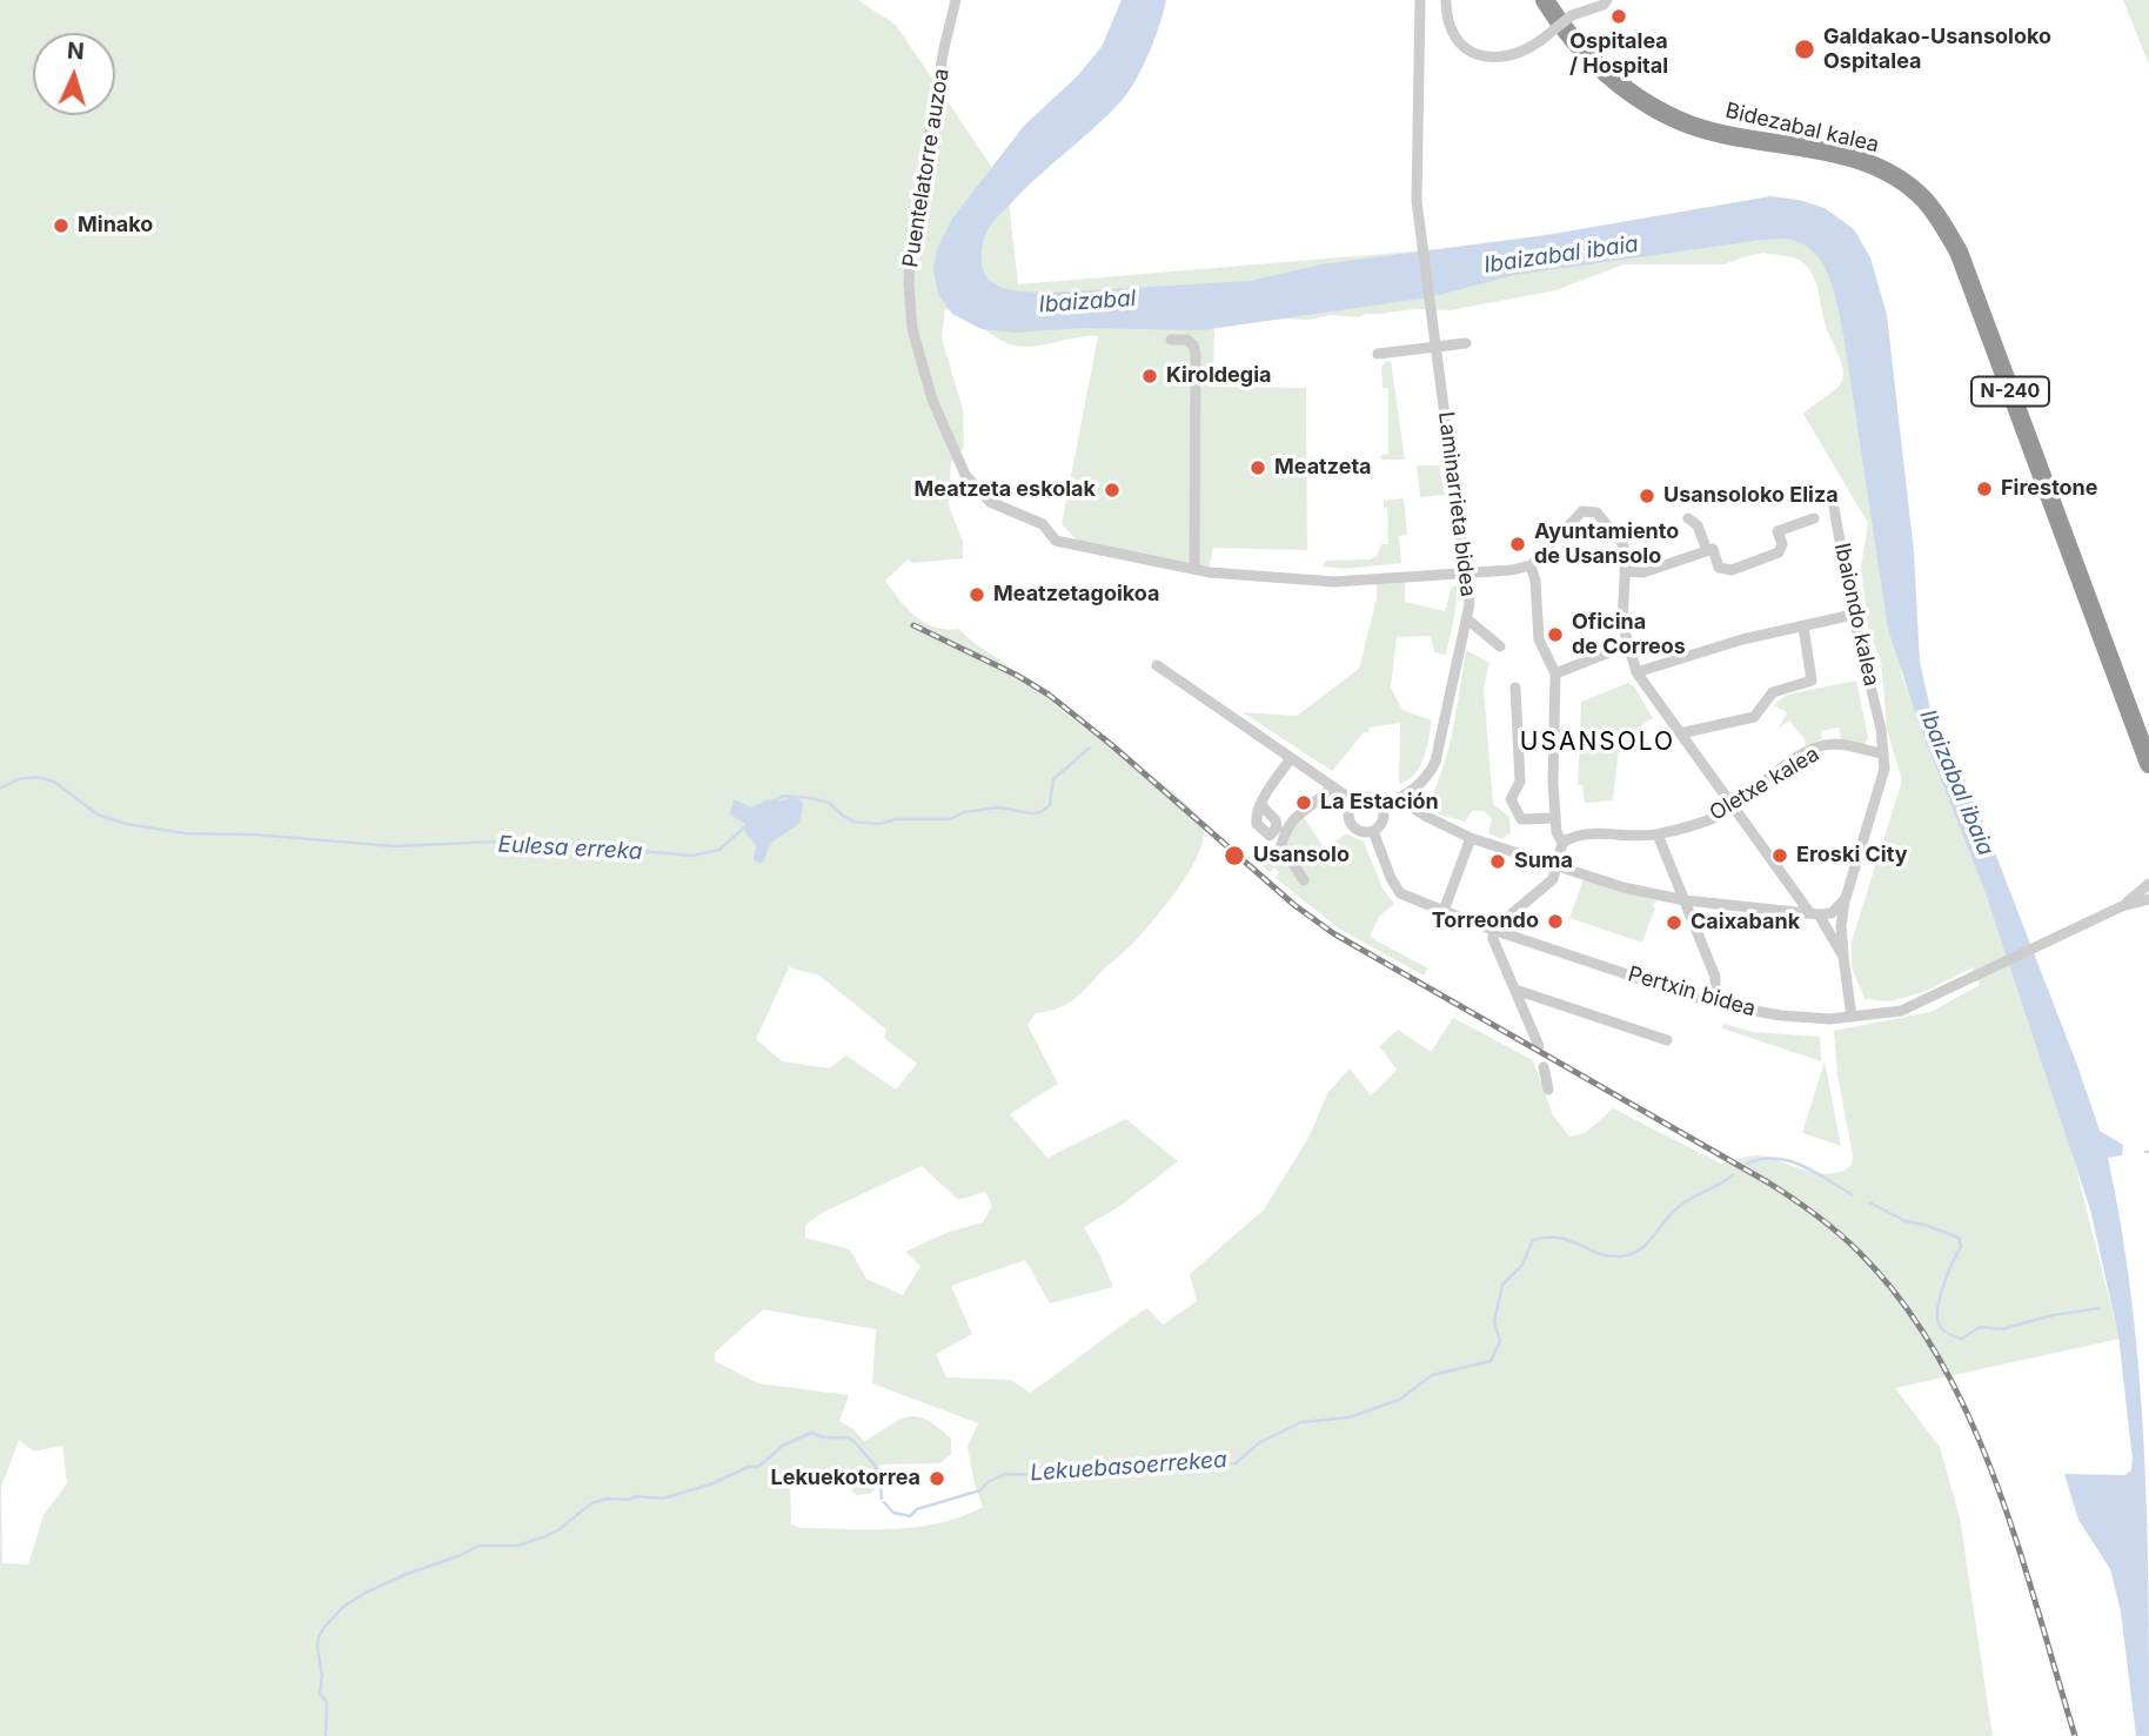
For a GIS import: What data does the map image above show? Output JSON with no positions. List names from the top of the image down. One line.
{"streets":{"highway":["Bidezabal kalea","N-240"],"street":["Puentelatorre auzoa","Laminarrieta bidea","Ibaiondo kalea","Oletxe kalea","Pertxin bidea"]},"crossings":[["Bidezabal kalea","N-240"],["Laminarrieta bidea","Pertxin bidea"],["Ibaiondo kalea","Oletxe kalea"]],"districts":["USANSOLO"],"water":["Ibaizabal ibaia","Ibaizabal","Eulesa erreka","Lekuebasoerrekea"],"places":["Ospitalea / Hospital","Galdakao-Usansoloko Ospitalea","Minako","Kiroldegia","Meatzeta","Firestone","Meatzeta eskolak","Usansoloko Eliza","Ayuntamiento de Usansolo","Meatzetagoikoa","Oficina de Correos","La Estación","Usansolo","Eroski City","Suma","Torreondo","Caixabank","Lekuekotorrea"],"north":"top"}
